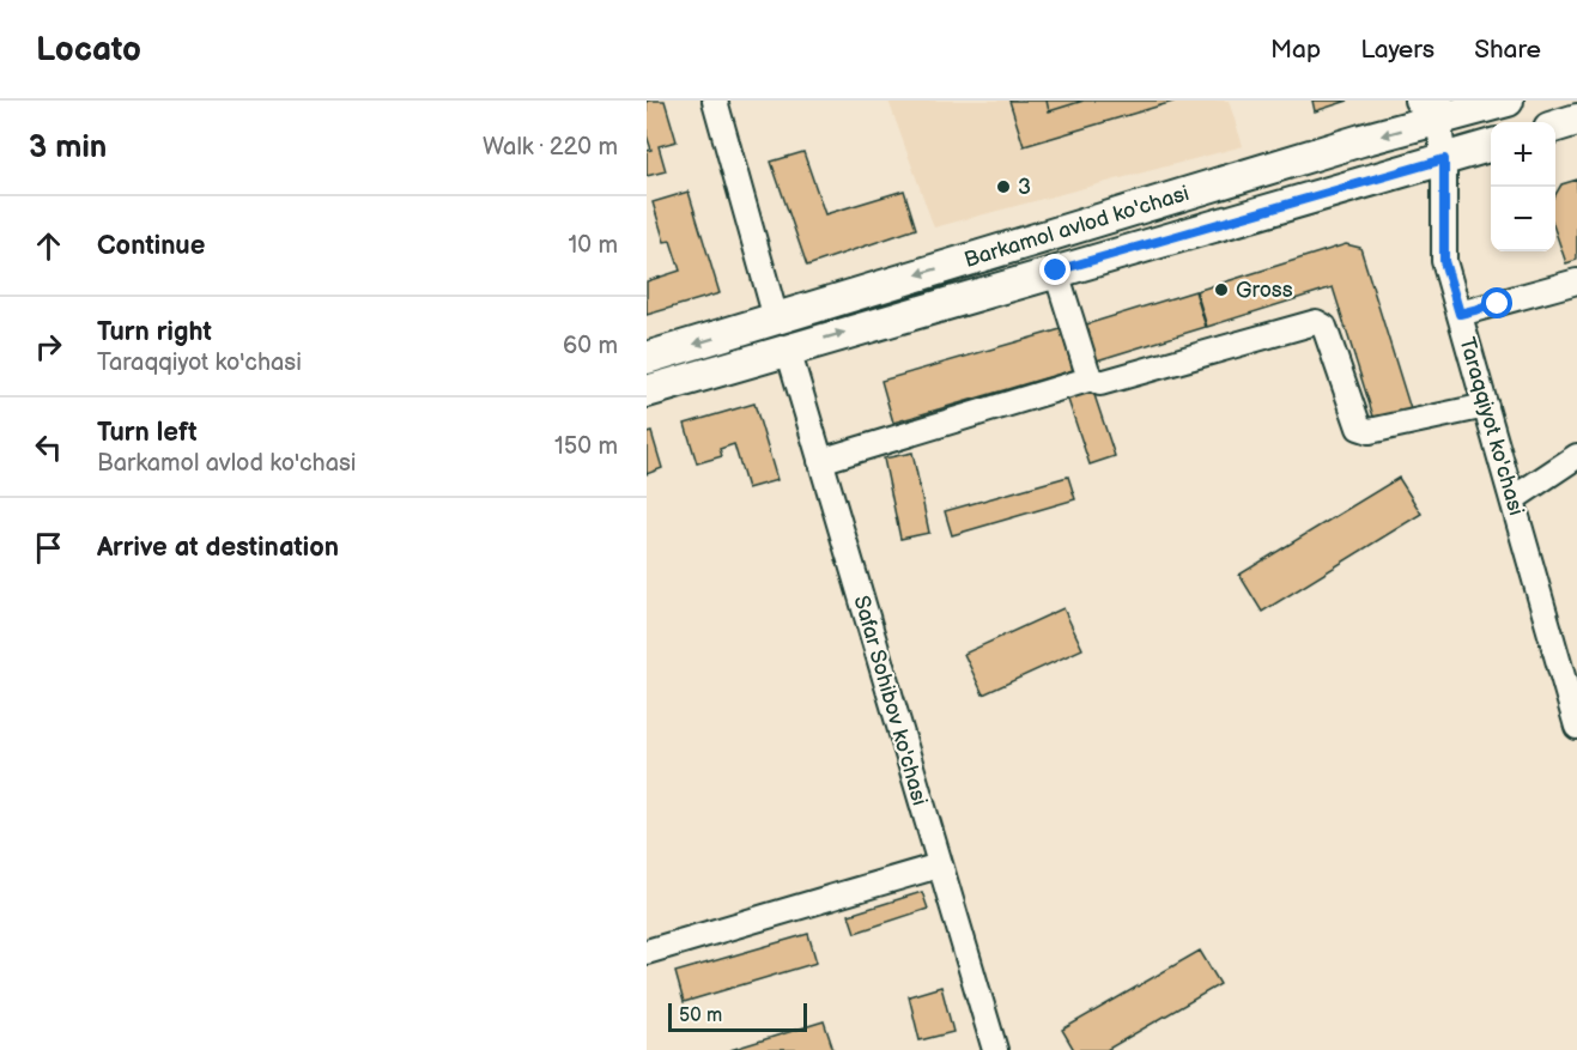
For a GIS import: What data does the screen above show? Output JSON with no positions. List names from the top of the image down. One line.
{"streets":{"main road":["Barkamol avlod ko'chasi"],"street":["Taraqqiyot ko'chasi","Safar Sohibov ko'chasi"]},"crossings":[["Barkamol avlod ko'chasi","Taraqqiyot ko'chasi"],["Barkamol avlod ko'chasi","Safar Sohibov ko'chasi"]],"places":["3","Gross"],"scale_bar":"50 m","page":{"header":"Locato","nav":["Map","Layers","Share"],"heading":["3 min","Walk · 220 m"],"map_buttons":["+","−"],"list":[["Continue","10 m"],["Turn right","Taraqqiyot ko'chasi","60 m"],["Turn left","Barkamol avlod ko'chasi","150 m"],"Arrive at destination"],"scale":"50 m"}}
